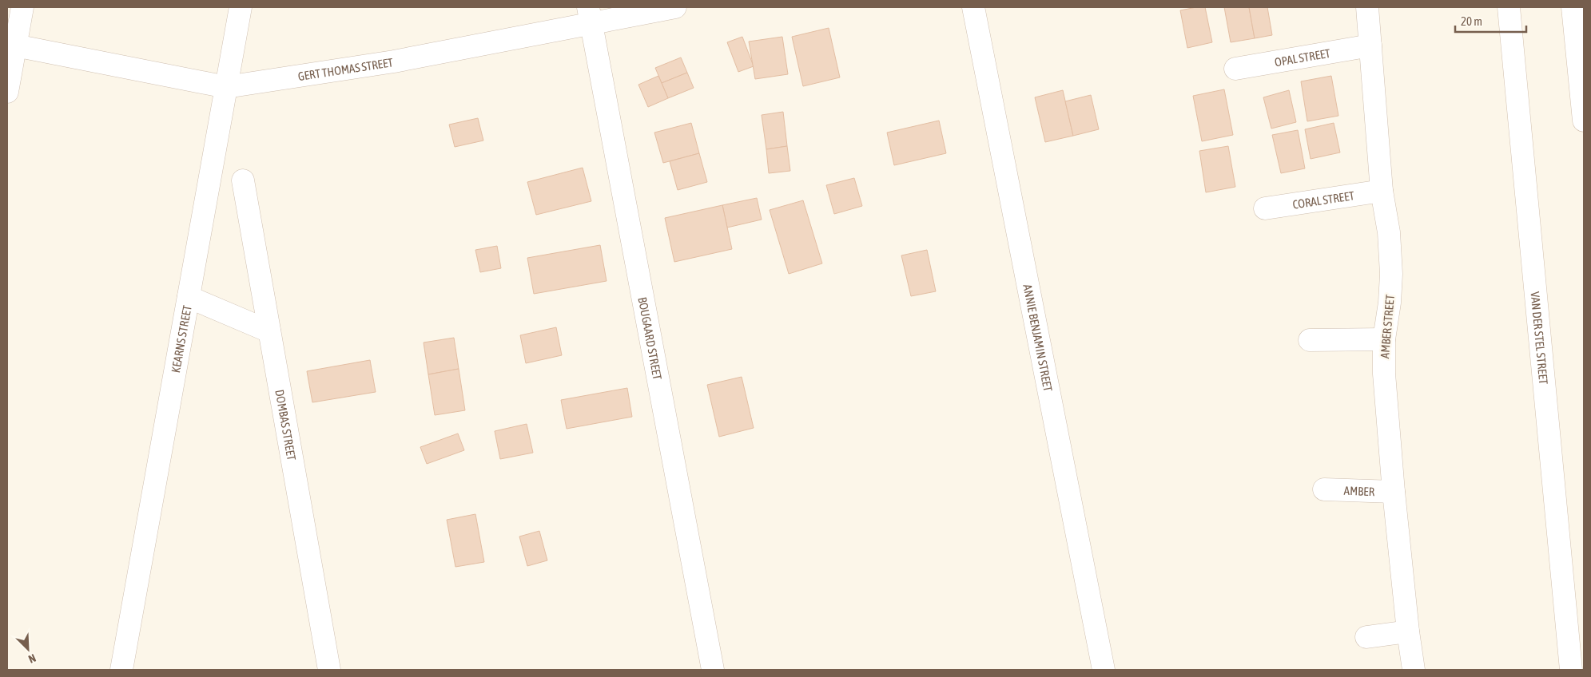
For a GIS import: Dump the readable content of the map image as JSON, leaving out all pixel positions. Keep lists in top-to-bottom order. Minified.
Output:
{"streets":{"street":["OPAL STREET","GERT THOMAS STREET","CORAL STREET","AMBER STREET","KEARNS STREET","BOUGAARD STREET","ANNIE BENJAMIN STREET","VAN DER STEL STREET","DOMBAS STREET","AMBER"]},"crossings":[["OPAL STREET","AMBER STREET"],["GERT THOMAS STREET","KEARNS STREET"],["GERT THOMAS STREET","BOUGAARD STREET"],["CORAL STREET","AMBER STREET"],["AMBER STREET","AMBER"]],"scale_bar":"20 m","north":"bottom right"}
